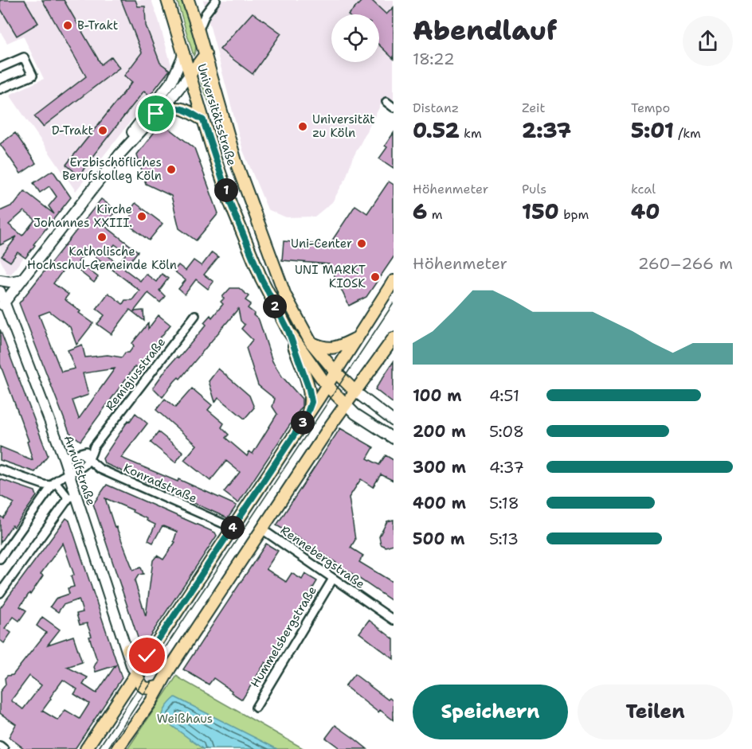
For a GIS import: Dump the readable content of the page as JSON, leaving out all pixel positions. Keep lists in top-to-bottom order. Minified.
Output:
{"streets":{"main road":["Universitätsstraße"],"street":["Remigiusstraße","Arnulfstraße","Konradstraße","Rennebergstraße","Hummelsbergstraße"]},"crossings":[["Remigiusstraße","Arnulfstraße"],["Remigiusstraße","Konradstraße"],["Rennebergstraße","Hummelsbergstraße"]],"parks":["Weißhaus"],"places":["B-Trakt","Universität zu Köln","D-Trakt","Erzbischöfliches Berufskolleg Köln","Kirche Johannes XXIII.","Katholische Hochschul-Gemeinde Köln","Uni-Center","UNI MARKT KIOSK"],"page":{"heading":["Abendlauf","18:22"],"stats":[["Distanz","0.52 km"],["Zeit","2:37"],["Tempo","5:01 /km"],["Höhenmeter","6 m"],["Puls","150 bpm"],["kcal","40"]],"pins":["1","2","3","4"],"chart":["Höhenmeter","260–266 m"],"list":[{"name":"100 m","note":"4:51"},{"name":"200 m","note":"5:08"},{"name":"300 m","note":"4:37"},{"name":"400 m","note":"5:18"},{"name":"500 m","note":"5:13"}],"buttons":["Speichern","Teilen"]}}
